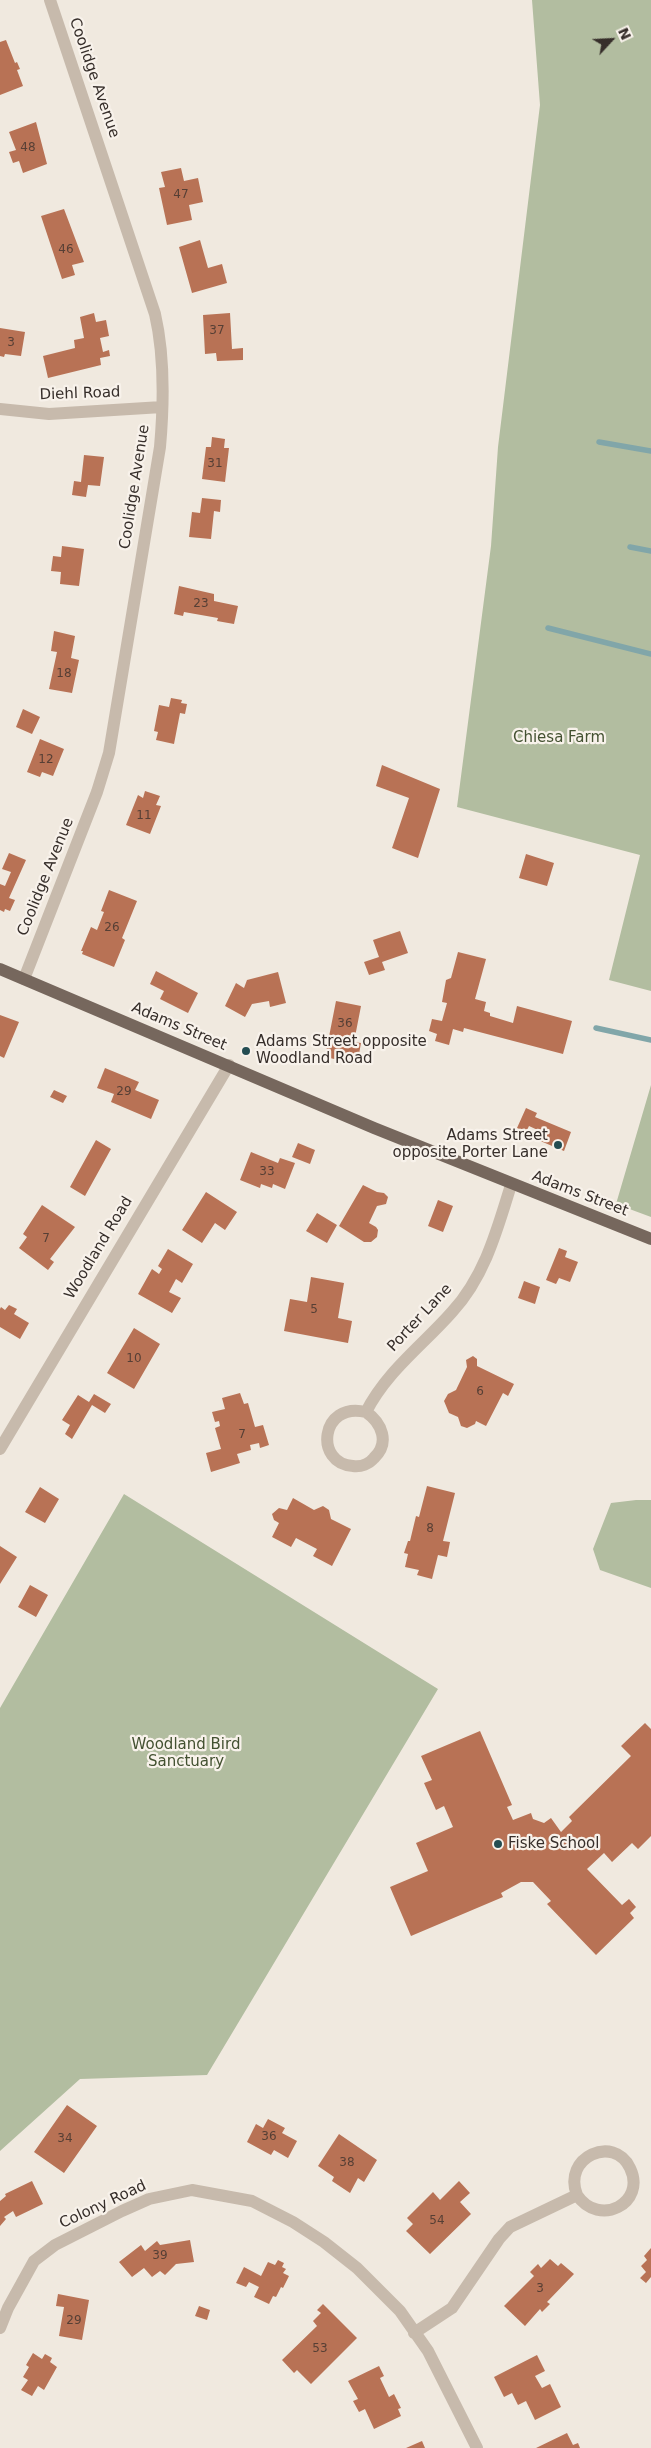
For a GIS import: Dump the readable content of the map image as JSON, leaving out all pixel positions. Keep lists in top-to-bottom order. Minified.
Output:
{"streets":{"main road":["Adams Street"],"street":["Coolidge Avenue","Diehl Road","Woodland Road","Porter Lane","Colony Road"]},"crossings":[["Coolidge Avenue","Diehl Road"],["Coolidge Avenue","Adams Street"],["Adams Street","Woodland Road"],["Adams Street","Porter Lane"]],"parks":["Chiesa Farm","Woodland Bird Sanctuary"],"places":["Adams Street opposite Woodland Road","Adams Street opposite Porter Lane","Fiske School"],"house_numbers":["48","47","46","37","3","31","23","18","12","11","26","36","29","33","7","5","10","6","7","8","36","34","38","54","39","3","29","53"],"north":"top right"}
